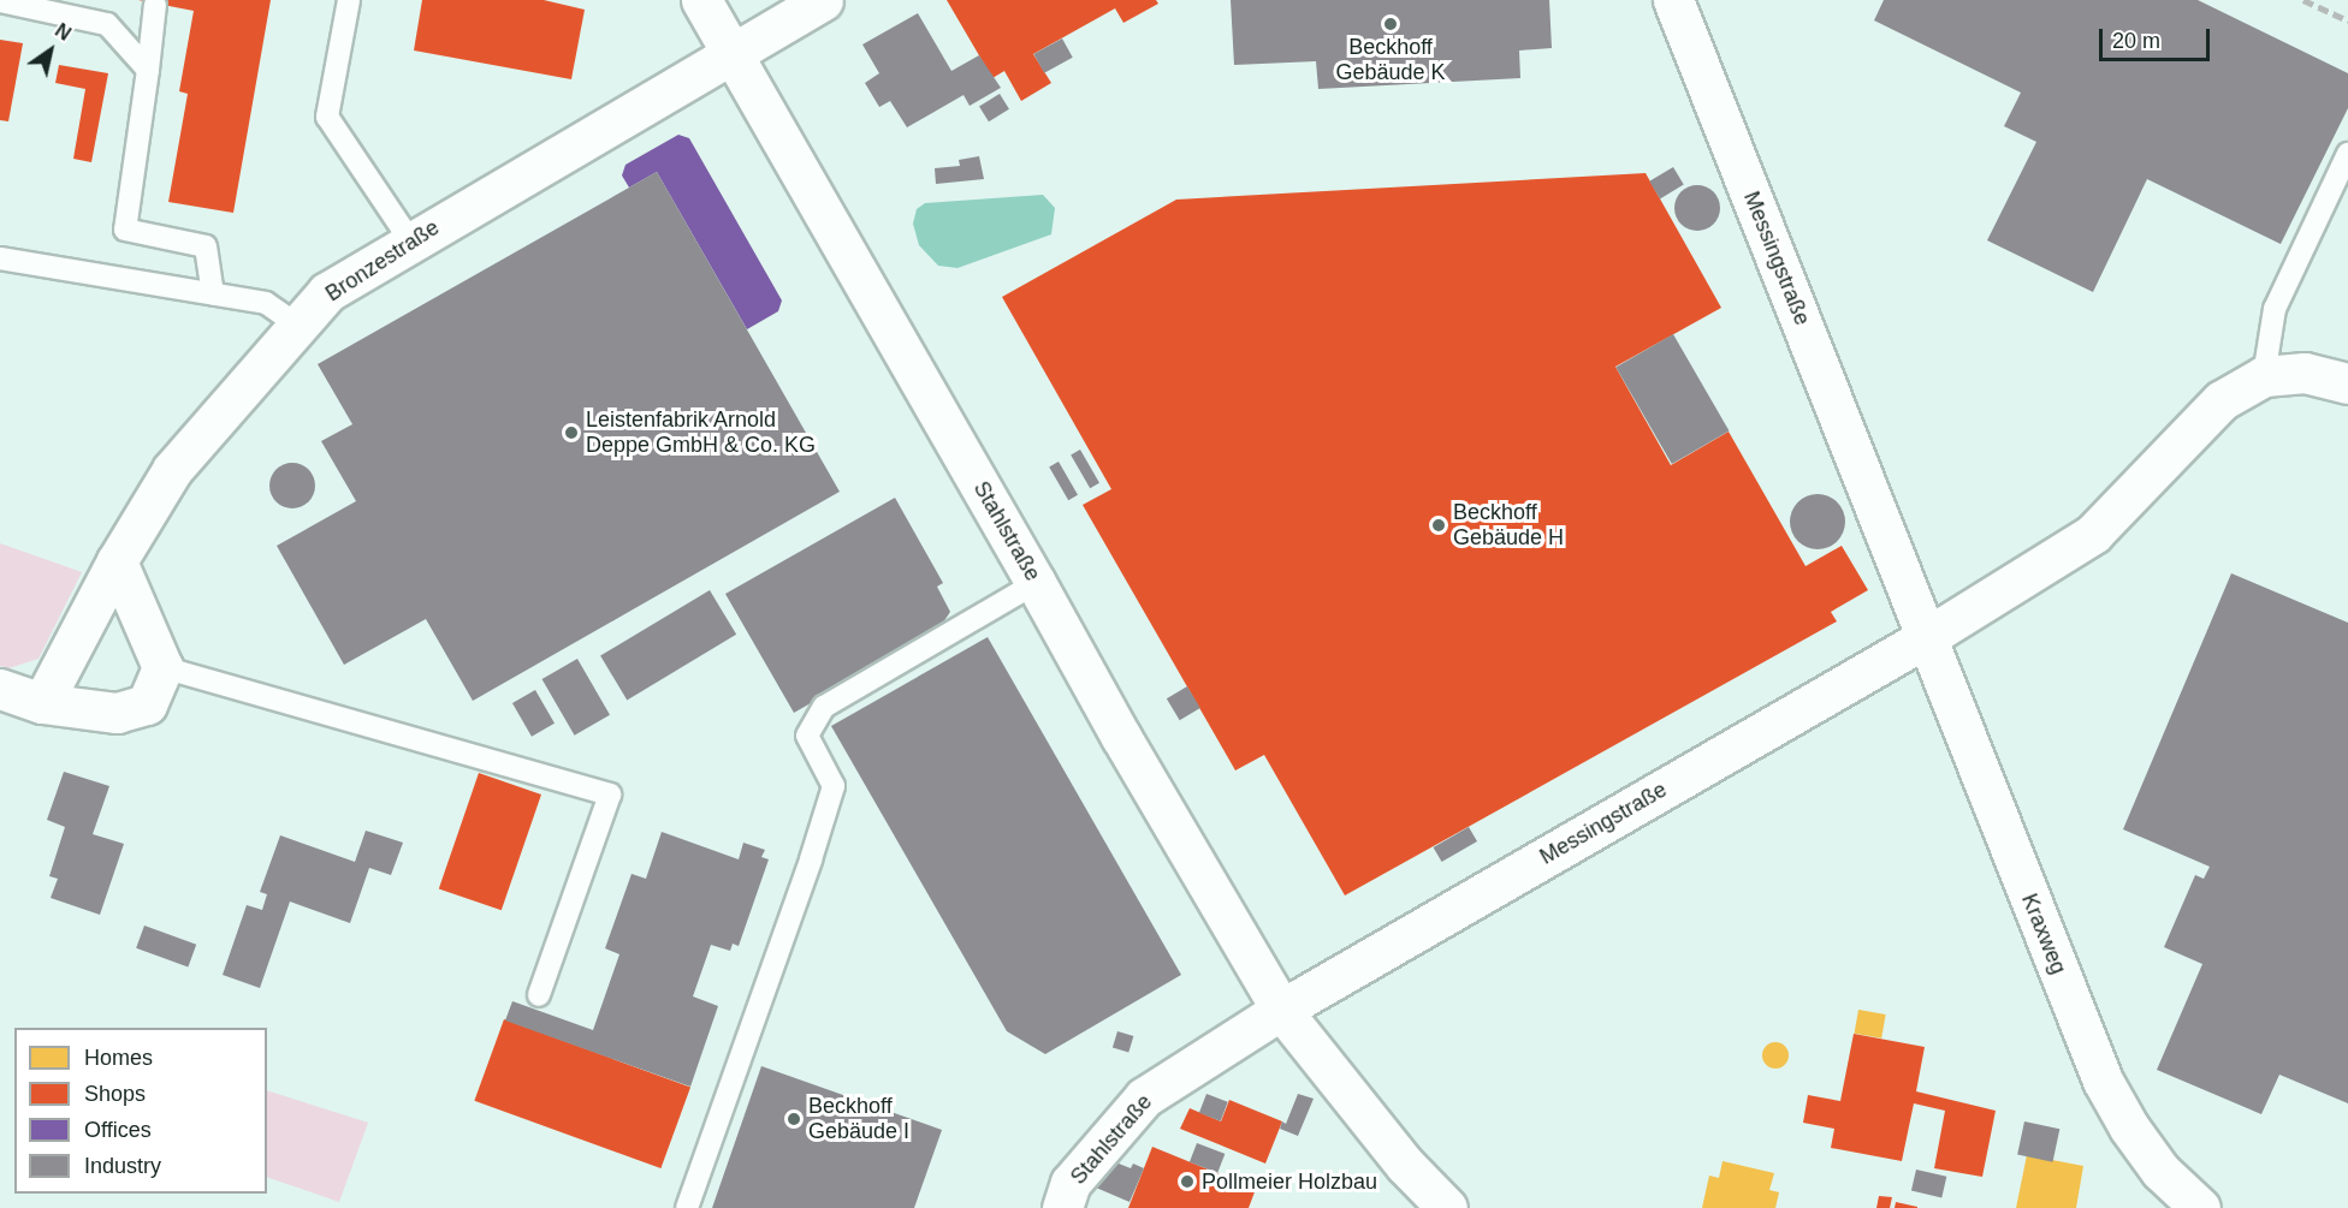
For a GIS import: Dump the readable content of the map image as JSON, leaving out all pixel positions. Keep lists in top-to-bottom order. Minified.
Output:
{"streets":{"street":["Messingstraße","Bronzestraße","Stahlstraße","Kraxweg"]},"crossings":[["Messingstraße","Stahlstraße"],["Messingstraße","Kraxweg"],["Bronzestraße","Stahlstraße"]],"places":["Beckhoff Gebäude K","Leistenfabrik Arnold Deppe GmbH & Co. KG","Beckhoff Gebäude H","Beckhoff Gebäude I","Pollmeier Holzbau"],"legend":["Homes","Shops","Offices","Industry"],"scale_bar":"20 m","north":"top right"}
